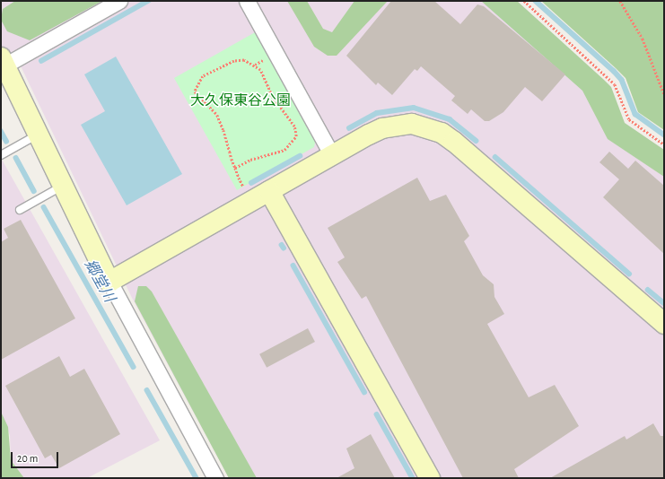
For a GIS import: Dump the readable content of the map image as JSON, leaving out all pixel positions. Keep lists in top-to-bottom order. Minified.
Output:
{"water":["郷堂川"],"parks":["大久保東谷公園"],"scale_bar":"20 m"}
